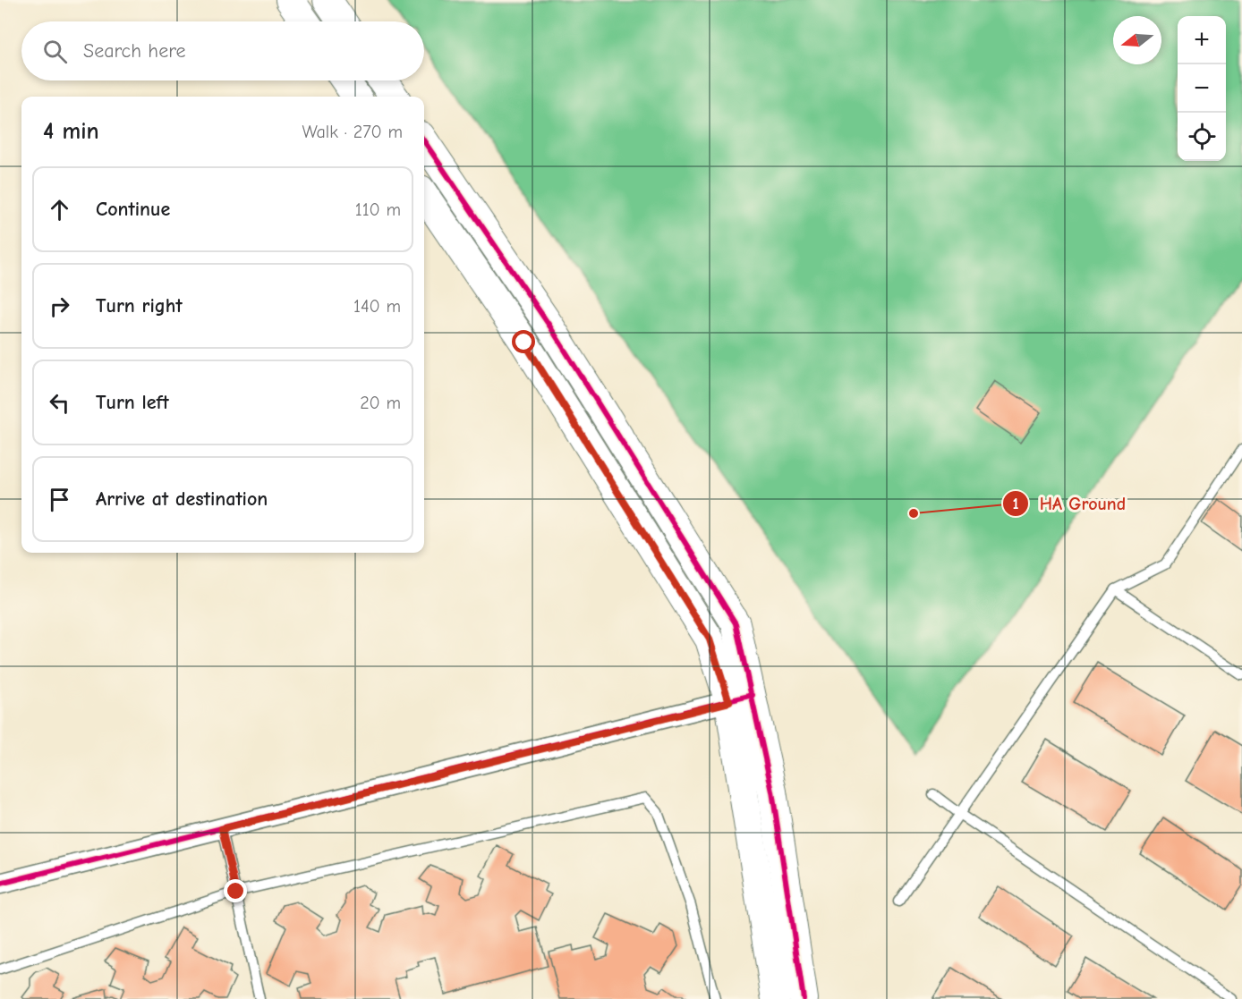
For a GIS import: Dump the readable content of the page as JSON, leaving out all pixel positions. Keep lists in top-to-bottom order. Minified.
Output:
{"places":["HA Ground"],"north":"left","page":{"map_buttons":["+","−"],"search":"Search here","heading":["4 min","Walk · 270 m"],"list":[["Continue","110 m"],["Turn right","140 m"],["Turn left","20 m"],"Arrive at destination"]}}
